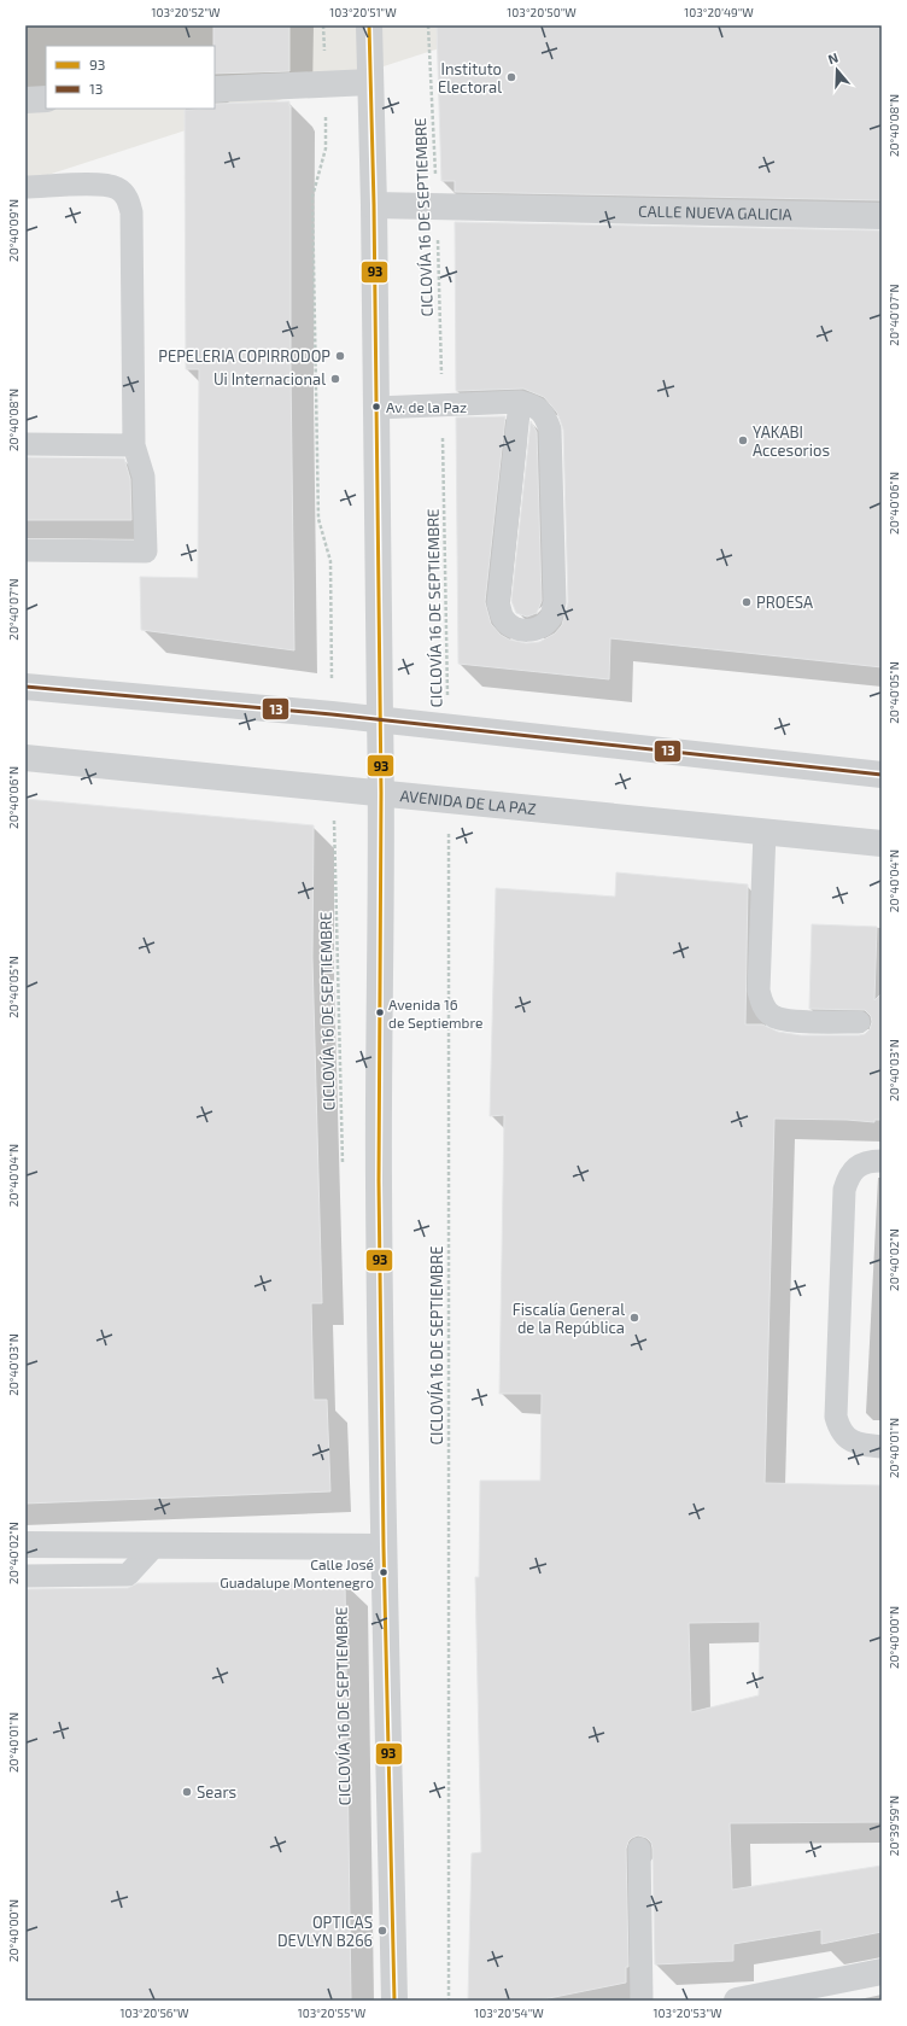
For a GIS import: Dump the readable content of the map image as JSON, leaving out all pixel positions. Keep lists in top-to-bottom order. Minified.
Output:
{"streets":{"street":["CALLE NUEVA GALICIA","AVENIDA DE LA PAZ"],"path":["CICLOVÍA 16 DE SEPTIEMBRE"]},"crossings":[["CALLE NUEVA GALICIA","CICLOVÍA 16 DE SEPTIEMBRE"],["CICLOVÍA 16 DE SEPTIEMBRE","AVENIDA DE LA PAZ"]],"places":["Instituto Electoral","PEPELERIA COPIRRODOP","Ui Internacional","Av. de la Paz","YAKABI Accesorios","PROESA","Avenida 16 de Septiembre","Fiscalía General de la República","Calle José Guadalupe Montenegro","Sears","OPTICAS DEVLYN B266"],"lines":["transit line 93","transit line 13"],"legend":["93","13"],"north":"top","coordinates":["103°20'52\"W","103°20'51\"W","103°20'50\"W","103°20'49\"W","20°40'08\"N","20°40'09\"N","20°40'07\"N","20°40'06\"N","20°40'05\"N","20°40'04\"N","20°40'03\"N","20°40'02\"N","20°40'01\"N","20°40'00\"N","20°39'59\"N","103°20'56\"W","103°20'55\"W","103°20'54\"W","103°20'53\"W"]}
